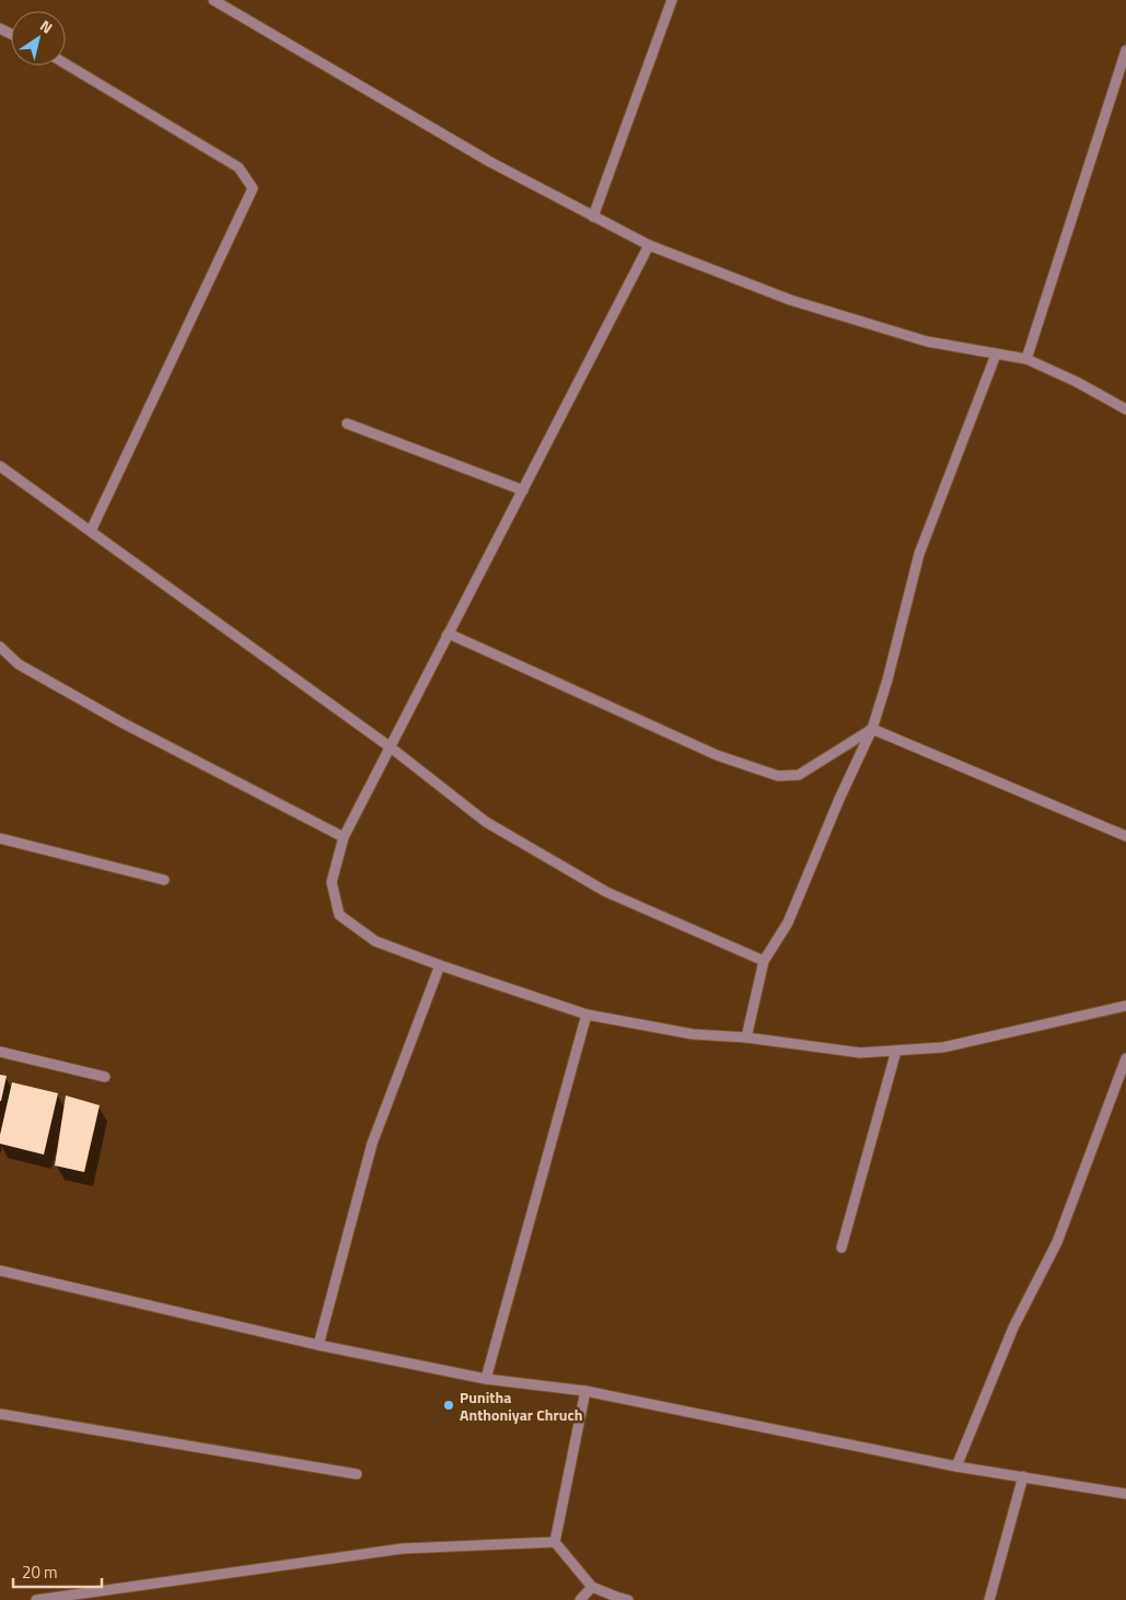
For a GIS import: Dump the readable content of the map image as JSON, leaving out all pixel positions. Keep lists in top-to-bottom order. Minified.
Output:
{"places":["Punitha Anthoniyar Chruch"],"scale_bar":"20 m","north":"top right"}
